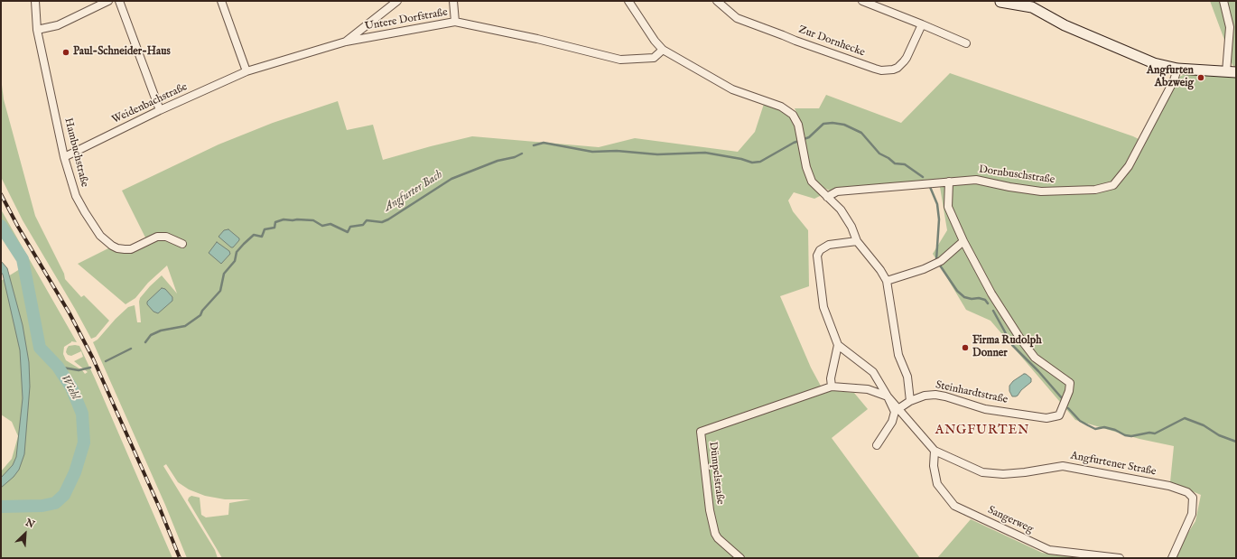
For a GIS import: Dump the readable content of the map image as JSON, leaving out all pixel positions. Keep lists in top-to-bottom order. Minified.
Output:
{"streets":{"street":["Untere Dorfstraße","Zur Dornhecke","Weidenbachstraße","Hambuchstraße","Dornbuschstraße","Steinhardtstraße","Angfurtener Straße","Dümpelstraße","Sangerweg"]},"crossings":[["Untere Dorfstraße","Weidenbachstraße"],["Weidenbachstraße","Hambuchstraße"],["Steinhardtstraße","Angfurtener Straße"],["Angfurtener Straße","Sangerweg"]],"districts":["ANGFURTEN"],"water":["Angfurter Bach","Wiehl"],"places":["Paul-Schneider-Haus","Angfurten Abzweig","Firma Rudolph Donner"],"north":"top right"}
